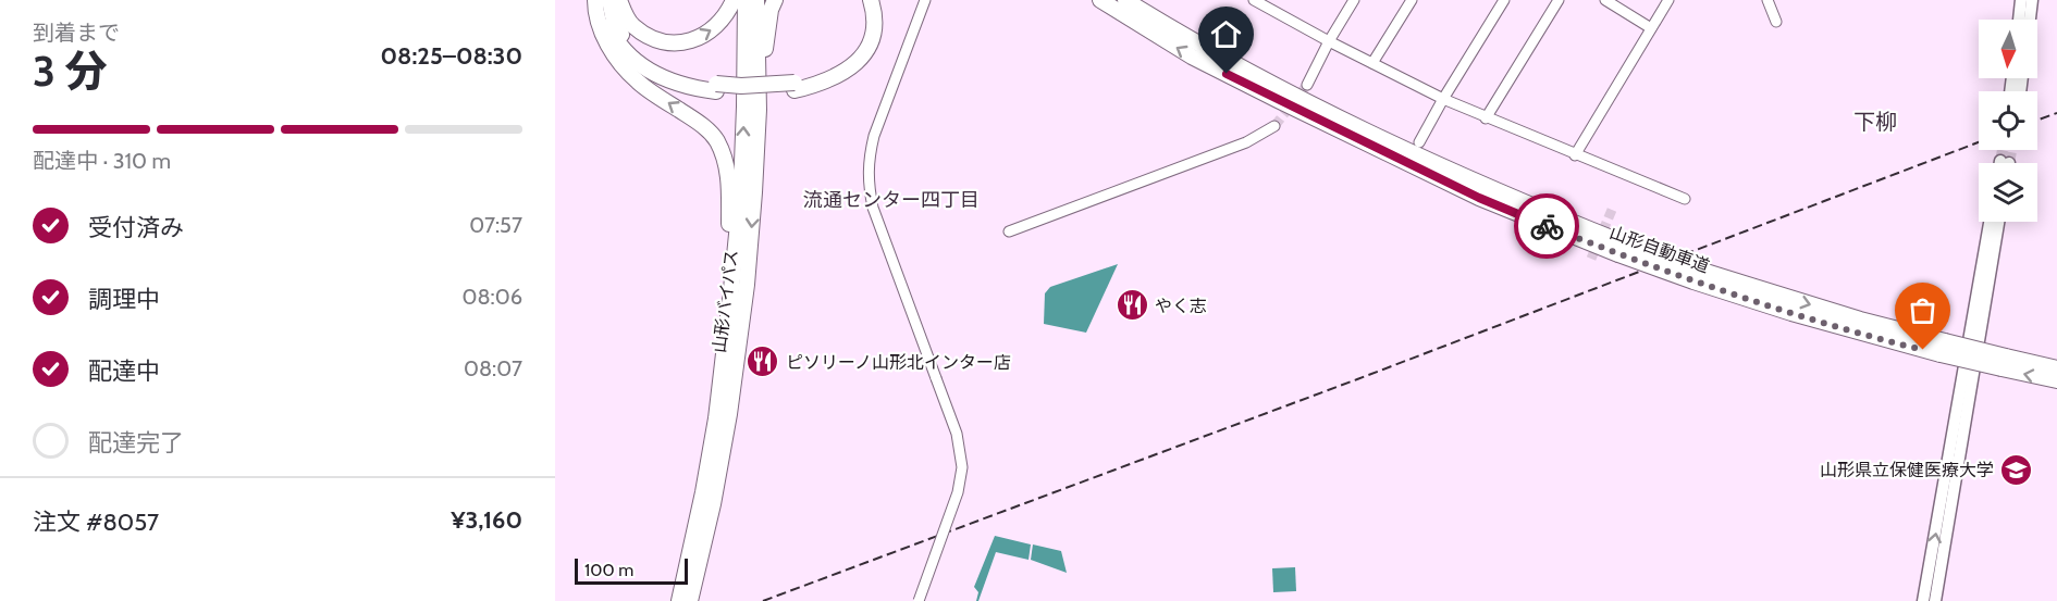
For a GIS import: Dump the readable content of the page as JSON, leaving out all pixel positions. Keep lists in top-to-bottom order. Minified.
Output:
{"streets":{"highway":["山形自動車道","山形バイパス"]},"districts":["下柳","流通センター四丁目"],"places":{"restaurant":["やく志","ピソリーノ山形北インター店"],"school or university":["山形県立保健医療大学"]},"scale_bar":"100 m","north":"bottom","page":{"heading":["3 分","到着まで","08:25–08:30"],"panel":["注文 #8057","¥3,160"],"bar":"配達中 · 310 m","list":[["受付済み","07:57"],["調理中","08:06"],["配達中","08:07"],"配達完了"],"scale":"100 m"}}
